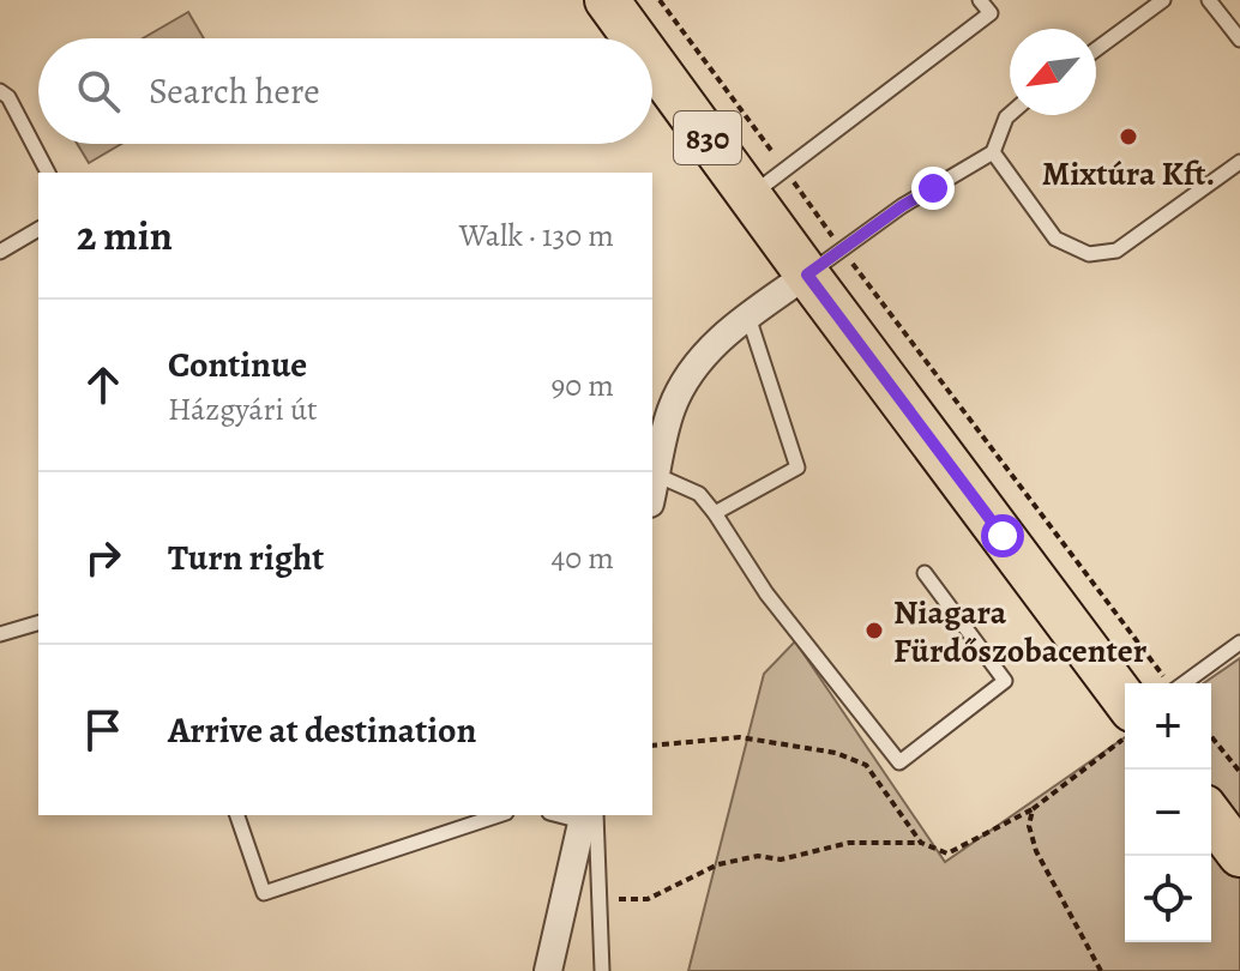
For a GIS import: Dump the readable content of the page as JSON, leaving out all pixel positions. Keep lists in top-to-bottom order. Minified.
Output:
{"streets":{"main road":["830"]},"places":["Mixtúra Kft.","Niagara Fürdőszobacenter"],"north":"bottom left","page":{"search":"Search here","heading":["2 min","Walk · 130 m"],"list":[["Continue","Házgyári út","90 m"],["Turn right","40 m"],"Arrive at destination"],"map_buttons":["+","−"]}}
